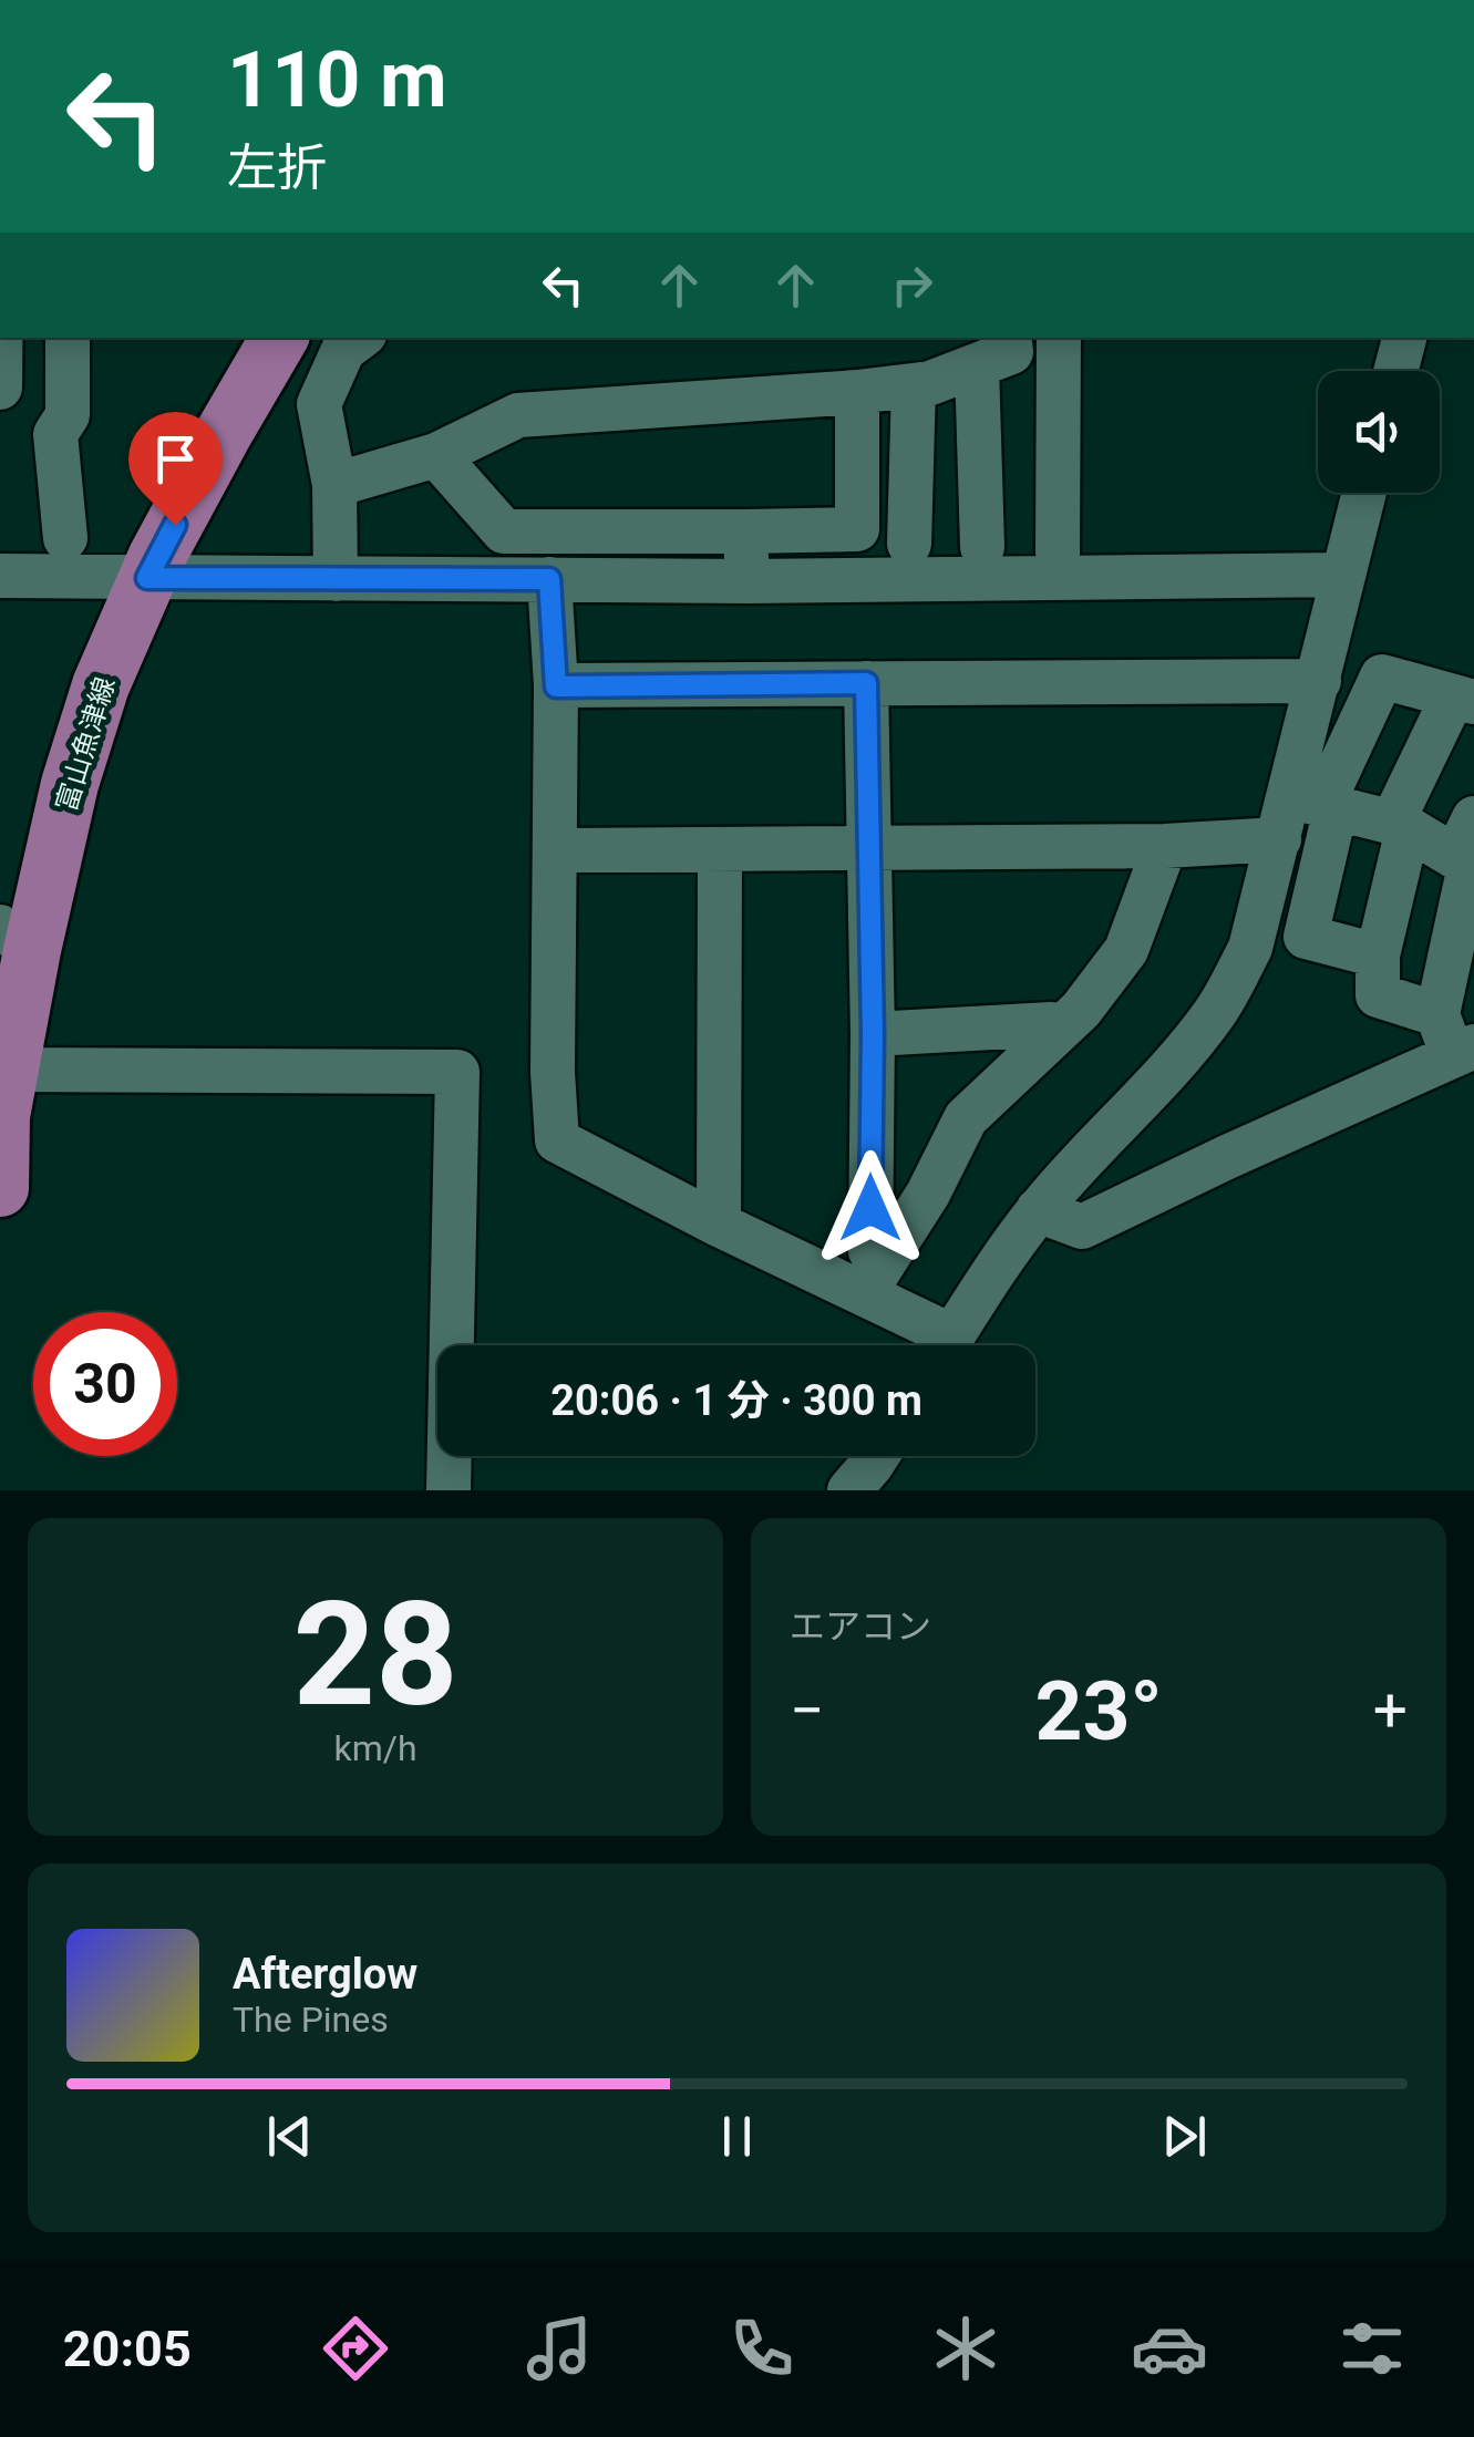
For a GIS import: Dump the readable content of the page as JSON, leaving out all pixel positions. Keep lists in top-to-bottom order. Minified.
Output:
{"streets":{"main road":["富山魚津線"]},"page":{"turn":["110 m","左折"],"limit":"30","trip":"20:06 · 1 分 · 300 m","tile":[["28","km/h"],"エアコン"],"heat":["−","23°","+"],"song":["Afterglow","The Pines"],"tabs":"20:05"}}
